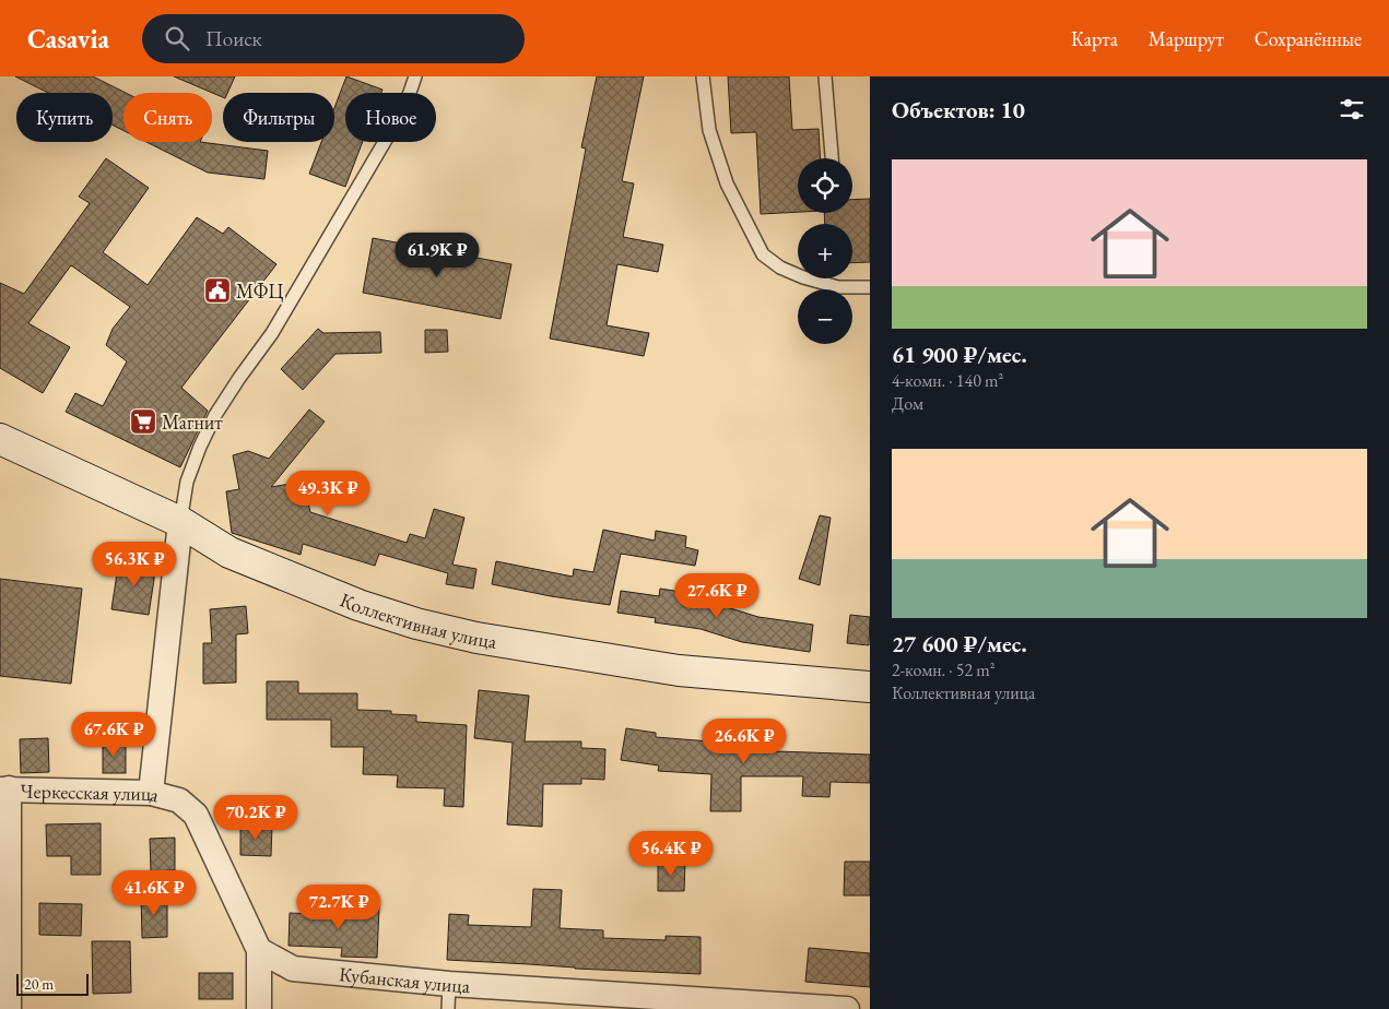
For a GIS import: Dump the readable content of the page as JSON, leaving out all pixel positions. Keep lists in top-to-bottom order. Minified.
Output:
{"streets":{"street":["Коллективная улица","Черкесская улица","Кубанская улица"]},"crossings":[["Черкесская улица","Кубанская улица"]],"places":{"public building":["МФЦ"],"supermarket":["Магнит"]},"scale_bar":"20 m","page":{"header":"Casavia","search":"Поиск","nav":["Карта","Маршрут","Сохранённые"],"heading":"Объектов: 10","chip":["Купить","Снять","Фильтры","Новое"],"list":[{"name":"61 900 ₽/мес.","note":"4-комн. · 140 m² · Дом"},{"name":"27 600 ₽/мес.","note":"2-комн. · 52 m² · Коллективная улица"}],"map_buttons":["+","−"],"price":["61.9K ₽","49.3K ₽","56.3K ₽","27.6K ₽","67.6K ₽","26.6K ₽","70.2K ₽","56.4K ₽","41.6K ₽","72.7K ₽"],"scale":"20 m"}}
